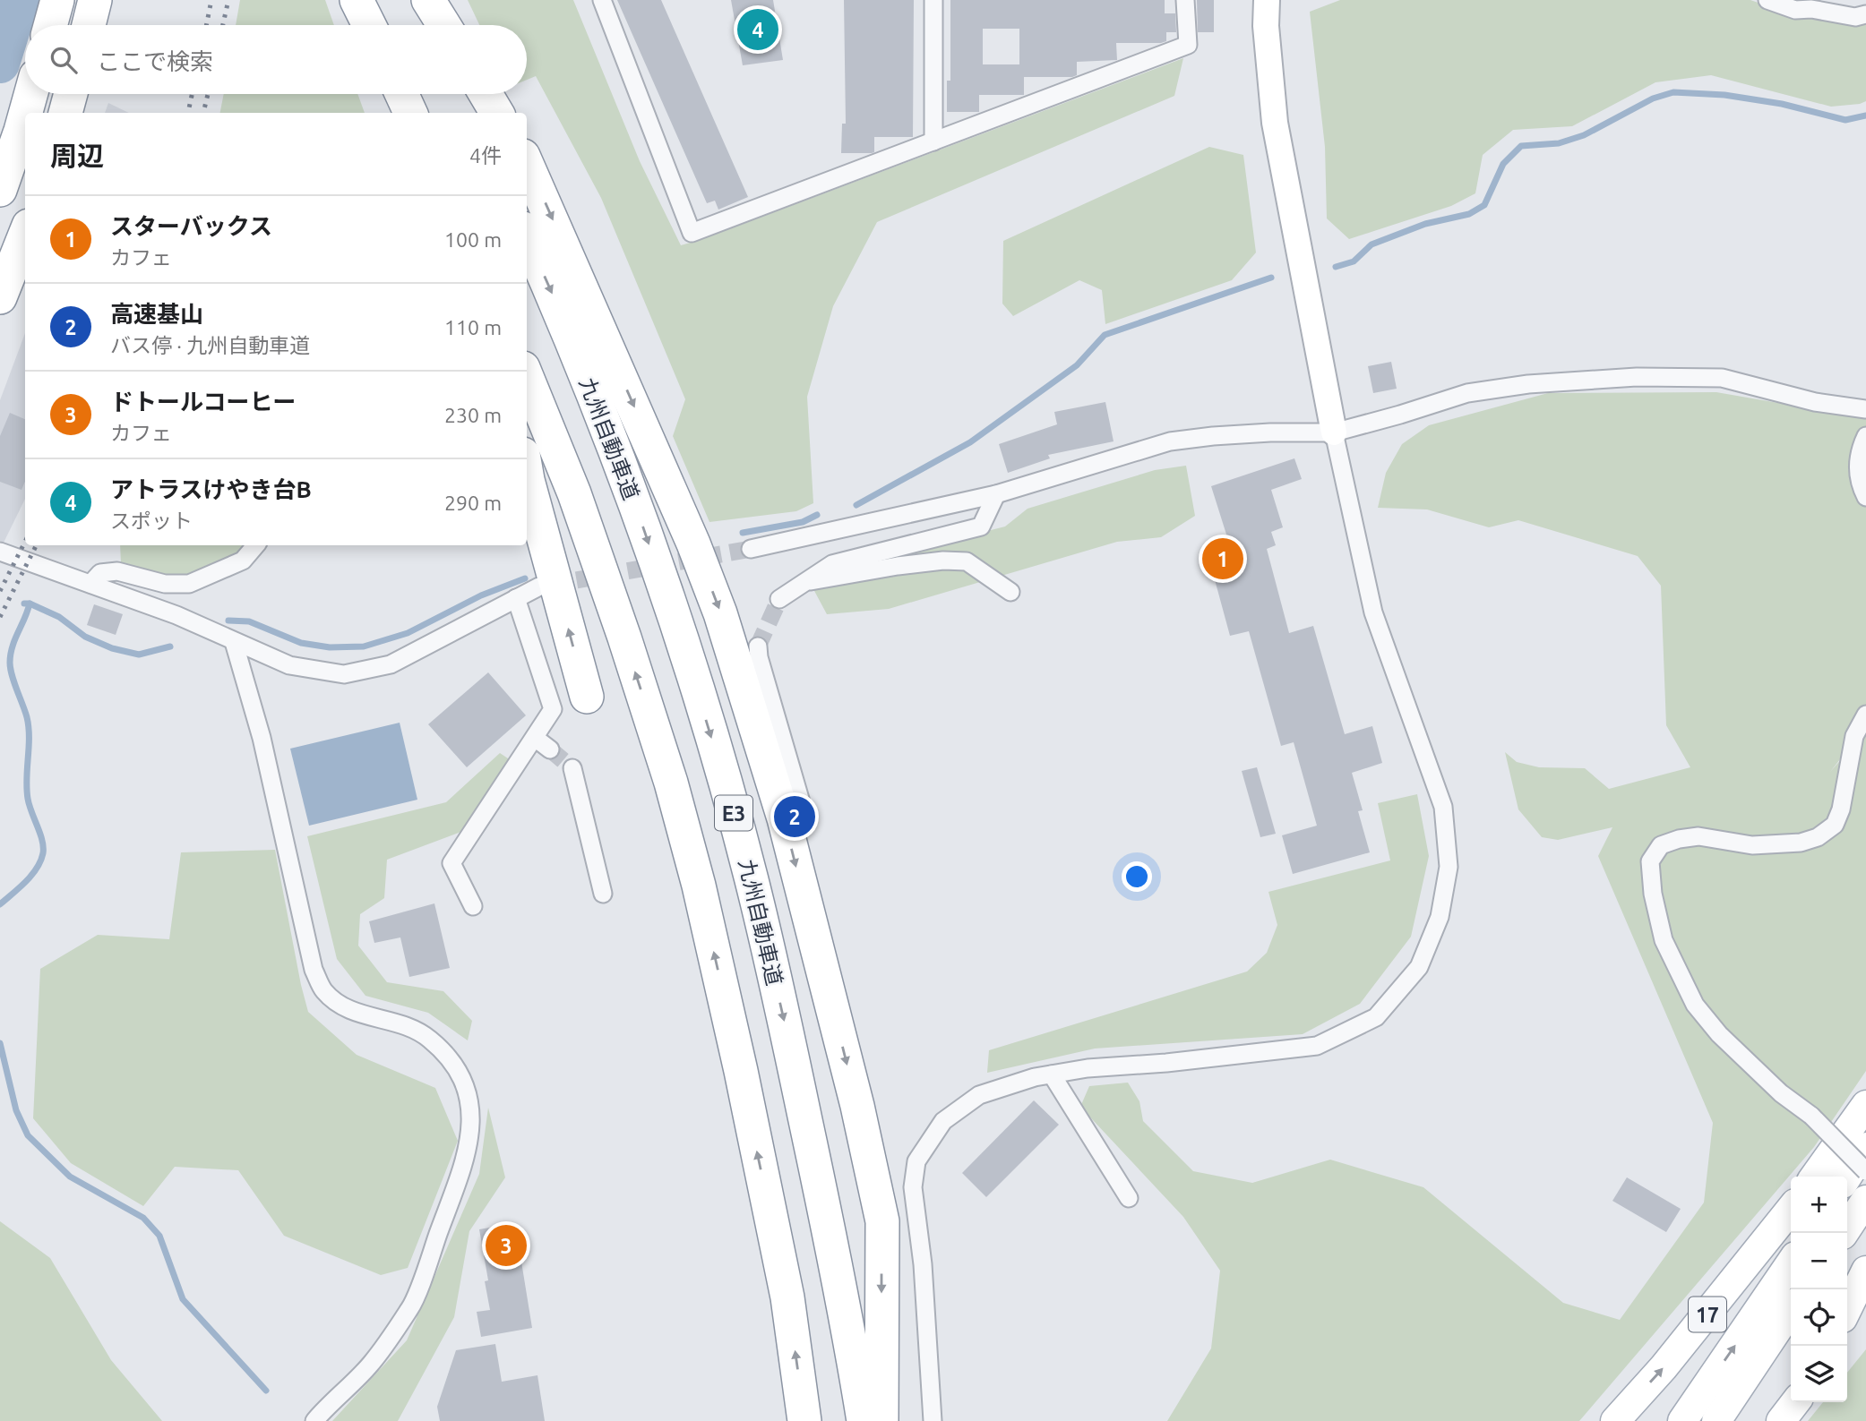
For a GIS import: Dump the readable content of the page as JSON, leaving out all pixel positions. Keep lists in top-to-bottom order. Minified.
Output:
{"streets":{"highway":["九州自動車道","E3"],"main road":["17"]},"page":{"pins":["4","1","2","3"],"search":"ここで検索","heading":["周辺","4件"],"list":[{"mark":"1","name":"スターバックス","note":"カフェ","value":"100 m"},{"mark":"2","name":"高速基山","note":"バス停 · 九州自動車道","value":"110 m"},{"mark":"3","name":"ドトールコーヒー","note":"カフェ","value":"230 m"},{"mark":"4","name":"アトラスけやき台B","note":"スポット","value":"290 m"}],"map_buttons":["+","−"]}}
